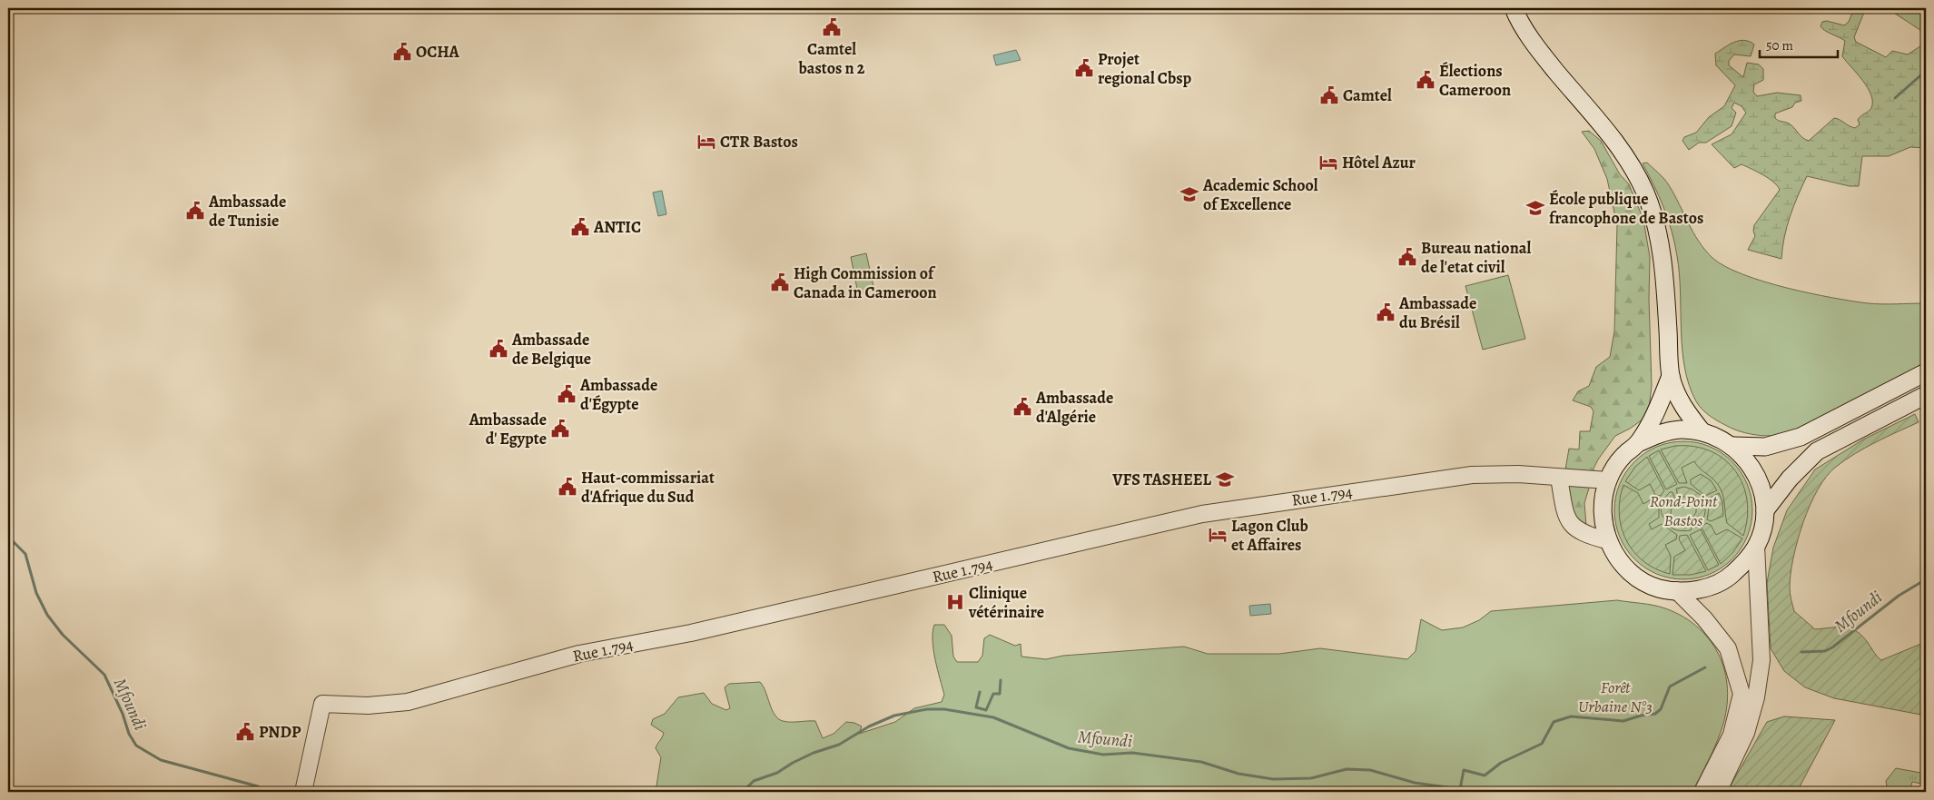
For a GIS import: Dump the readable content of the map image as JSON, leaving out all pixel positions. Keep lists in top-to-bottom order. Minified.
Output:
{"streets":{"street":["Rue 1.794"]},"water":["Mfoundi"],"parks":["Rond-Point Bastos","Forêt Urbaine N°3"],"places":{"public building":["Camtel bastos n 2","OCHA","Projet regional Cbsp","Élections Cameroon","Camtel","Ambassade de Tunisie","ANTIC","Bureau national de l'etat civil","High Commission of Canada in Cameroon","Ambassade du Brésil","Ambassade de Belgique","Ambassade d'Égypte","Ambassade d'Algérie","Ambassade d' Egypte","Haut-commissariat d'Afrique du Sud","PNDP"],"hotel":["CTR Bastos","Hôtel Azur","Lagon Club et Affaires"],"school or university":["Academic School of Excellence","École publique francophone de Bastos","VFS TASHEEL"],"hospital":["Clinique vétérinaire"]},"scale_bar":"50 m"}
